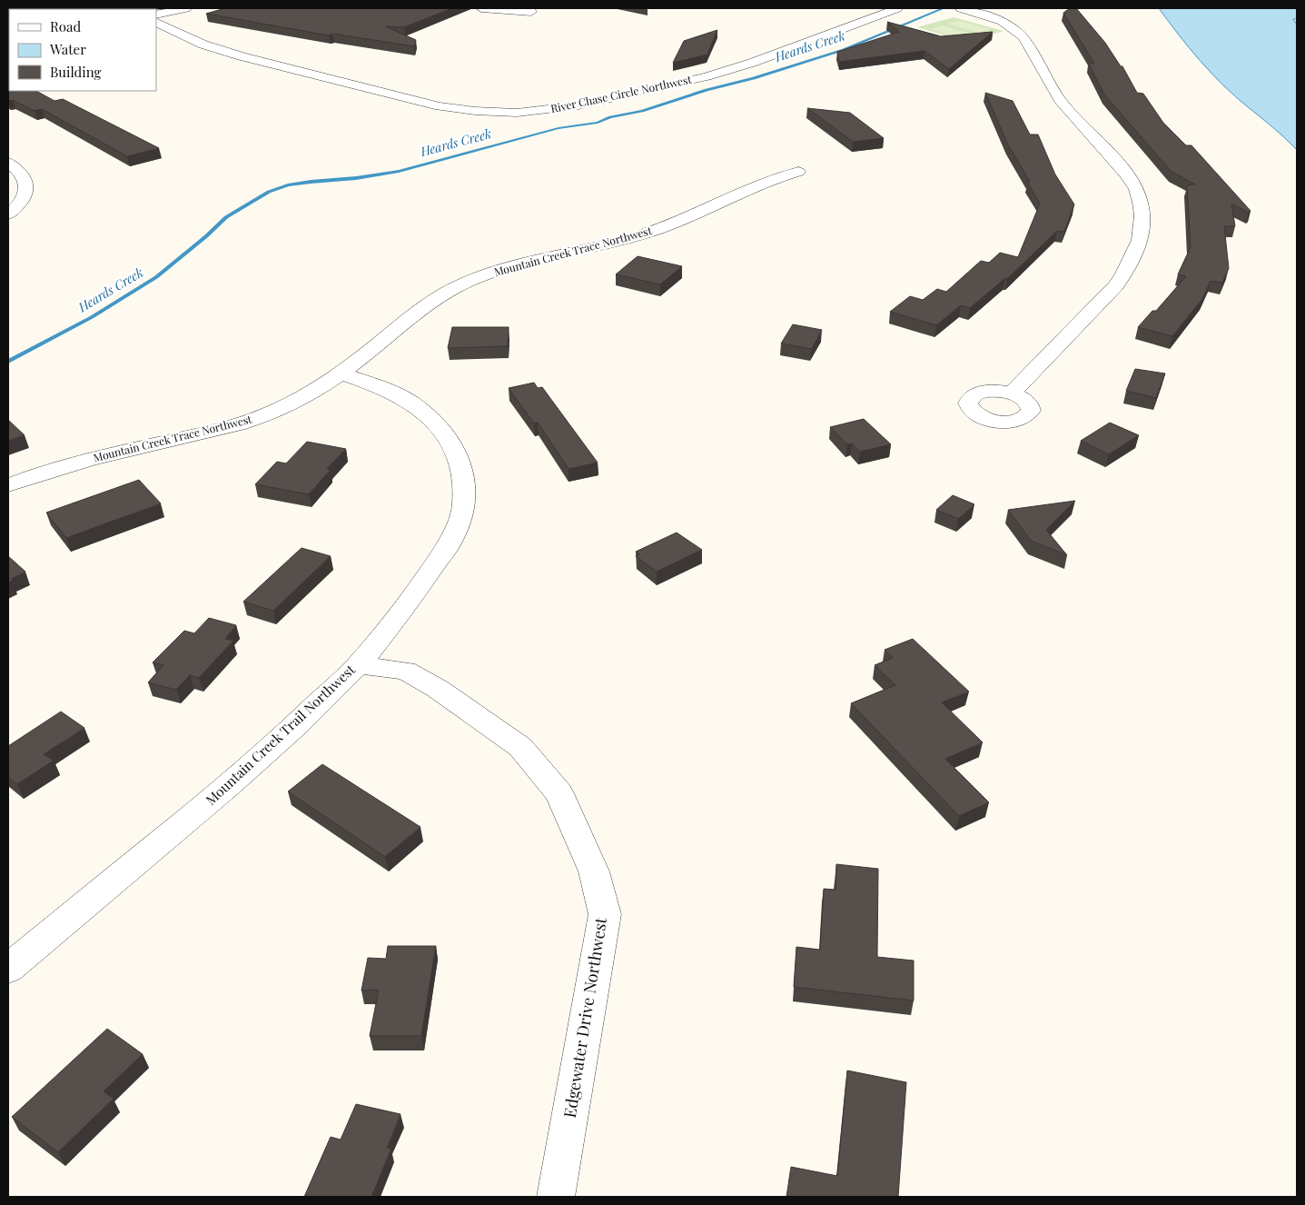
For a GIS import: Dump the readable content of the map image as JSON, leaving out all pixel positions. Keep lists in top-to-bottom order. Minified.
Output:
{"streets":{"street":["River Chase Circle Northwest","Mountain Creek Trace Northwest","Mountain Creek Trail Northwest","Edgewater Drive Northwest"]},"crossings":[["Mountain Creek Trace Northwest","Mountain Creek Trail Northwest"],["Mountain Creek Trail Northwest","Edgewater Drive Northwest"]],"water":["Heards Creek"],"legend":["Road","Water","Building"]}
